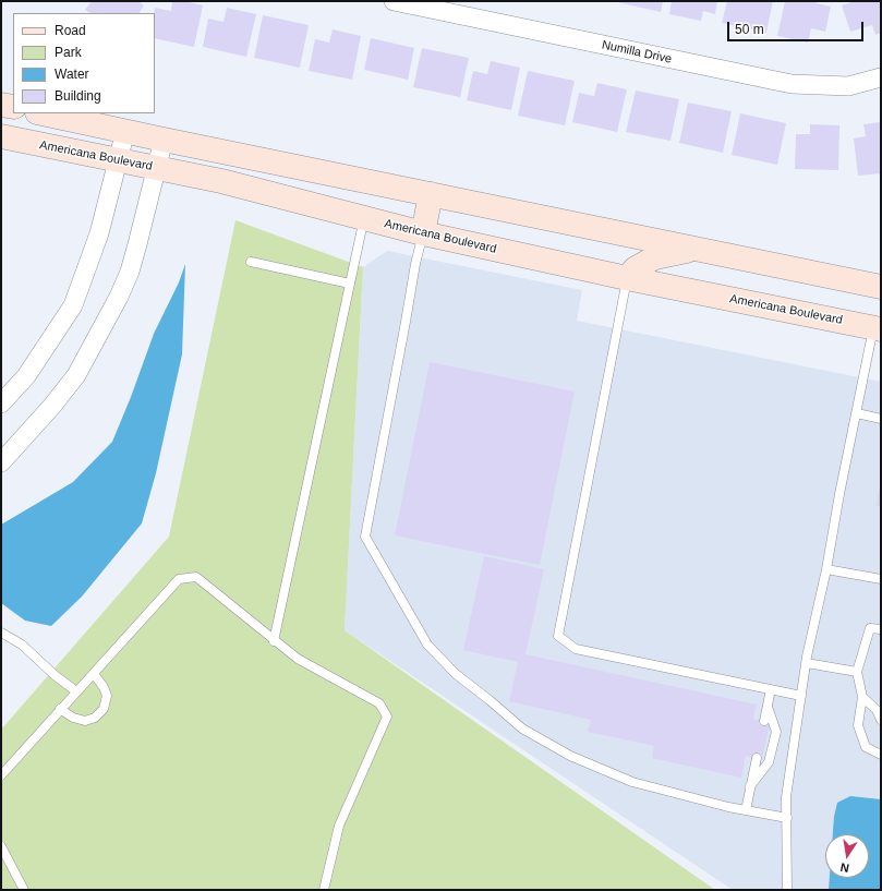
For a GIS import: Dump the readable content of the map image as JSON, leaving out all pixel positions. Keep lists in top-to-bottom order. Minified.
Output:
{"streets":{"main road":["Americana Boulevard"],"street":["Numilla Drive"]},"legend":["Road","Park","Water","Building"],"scale_bar":"50 m","north":"bottom"}
